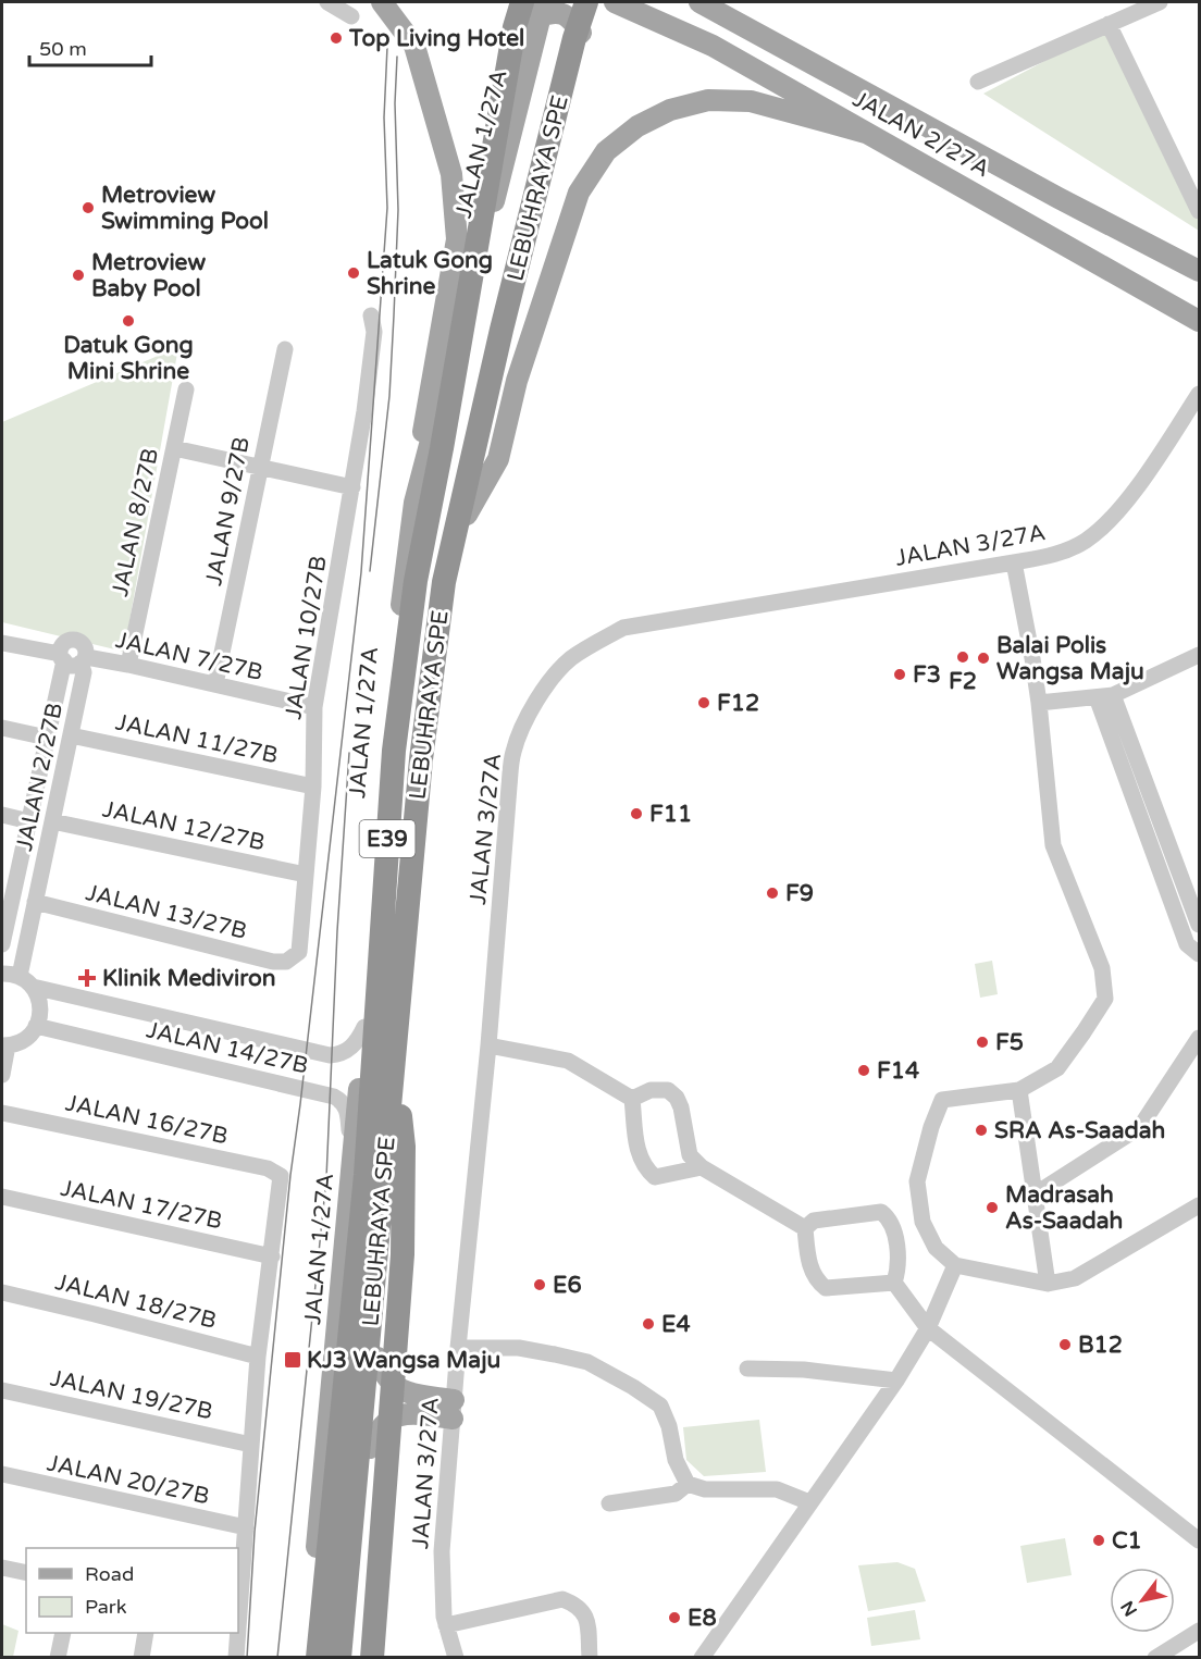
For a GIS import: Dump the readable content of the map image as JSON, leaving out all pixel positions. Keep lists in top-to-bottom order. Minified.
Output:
{"streets":{"highway":["LEBUHRAYA SPE","E39"],"main road":["JALAN 2/27A","JALAN 1/27A"],"street":["JALAN 9/27B","JALAN 8/27B","JALAN 3/27A","JALAN 10/27B","JALAN 7/27B","JALAN 11/27B","JALAN 2/27B","JALAN 12/27B","JALAN 13/27B","JALAN 14/27B","JALAN 16/27B","JALAN 17/27B","JALAN 18/27B","JALAN 19/27B","JALAN 20/27B"]},"crossings":[["JALAN 1/27A","LEBUHRAYA SPE"],["JALAN 1/27A","JALAN 14/27B"],["JALAN 9/27B","JALAN 7/27B"],["JALAN 8/27B","JALAN 7/27B"],["JALAN 10/27B","JALAN 7/27B"],["JALAN 10/27B","JALAN 11/27B"],["JALAN 10/27B","JALAN 12/27B"],["JALAN 10/27B","JALAN 13/27B"],["JALAN 7/27B","JALAN 2/27B"],["JALAN 11/27B","JALAN 2/27B"],["JALAN 2/27B","JALAN 12/27B"],["JALAN 2/27B","JALAN 13/27B"],["JALAN 2/27B","JALAN 14/27B"],["JALAN 16/27B","JALAN 17/27B"]],"places":{"other":["Top Living Hotel","Metroview Swimming Pool","Latuk Gong Shrine","Metroview Baby Pool","Datuk Gong Mini Shrine","F2","Balai Polis Wangsa Maju","F3","F12","F11","F9","F5","F14","SRA As-Saadah","Madrasah As-Saadah","E6","E4","B12","C1","E8"],"health":["Klinik Mediviron"],"transit":["KJ3 Wangsa Maju"]},"legend":["Road","Park"],"scale_bar":"50 m","north":"bottom left"}
